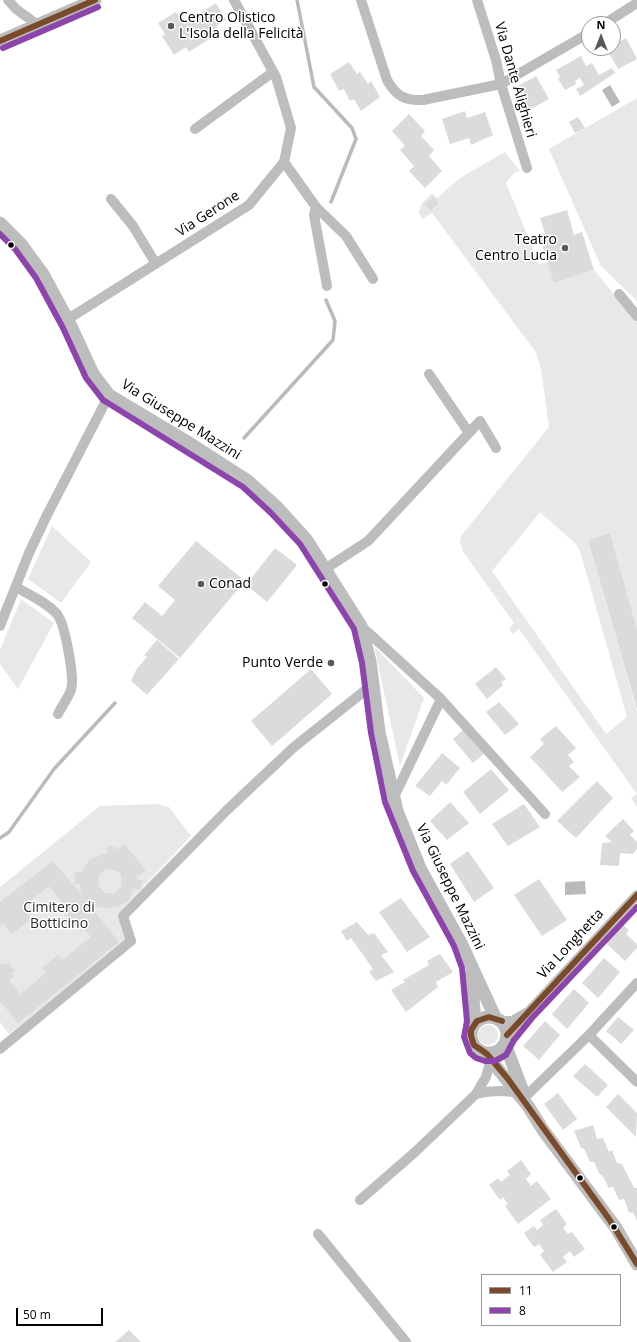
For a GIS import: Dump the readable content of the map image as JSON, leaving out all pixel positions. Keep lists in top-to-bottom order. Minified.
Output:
{"streets":{"street":["Via Dante Alighieri","Via Gerone","Via Giuseppe Mazzini","Via Longhetta"]},"crossings":[["Via Gerone","Via Giuseppe Mazzini"],["Via Giuseppe Mazzini","Via Longhetta"]],"parks":["Cimitero di Botticino"],"places":["Centro Olistico L'Isola della Felicità","Teatro Centro Lucia","Conad","Punto Verde"],"lines":["transit line 11","transit line 8"],"legend":["11","8"],"scale_bar":"50 m","north":"top"}
